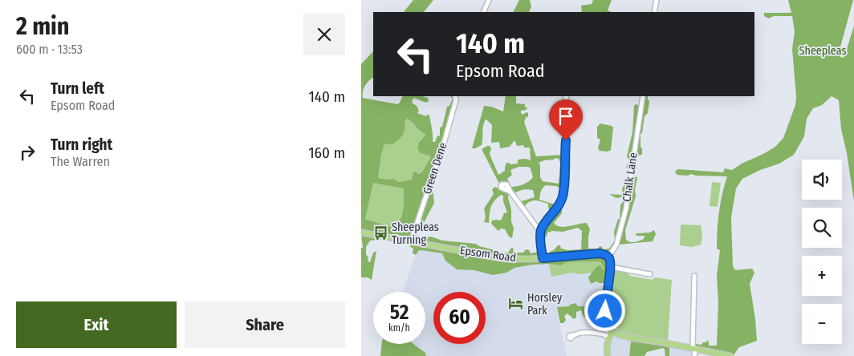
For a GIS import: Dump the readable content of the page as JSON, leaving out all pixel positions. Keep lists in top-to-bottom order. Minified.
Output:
{"streets":{"main road":["Epsom Road"],"street":["Green Dene","Chalk Lane"]},"crossings":[["Green Dene","Epsom Road"],["Chalk Lane","Epsom Road"]],"parks":["Sheepleas"],"places":{"bus stop":["Sheepleas Turning"],"hotel":["Horsley Park"]},"page":{"heading":["2 min","600 m · 13:53"],"turn":["140 m","Epsom Road"],"list":[{"name":"Turn left","note":"Epsom Road","value":"140 m"},{"name":"Turn right","note":"The Warren","value":"160 m"}],"map_buttons":["+","−"],"speed":"52 km/h","limit":"60","buttons":["Exit","Share"]}}
